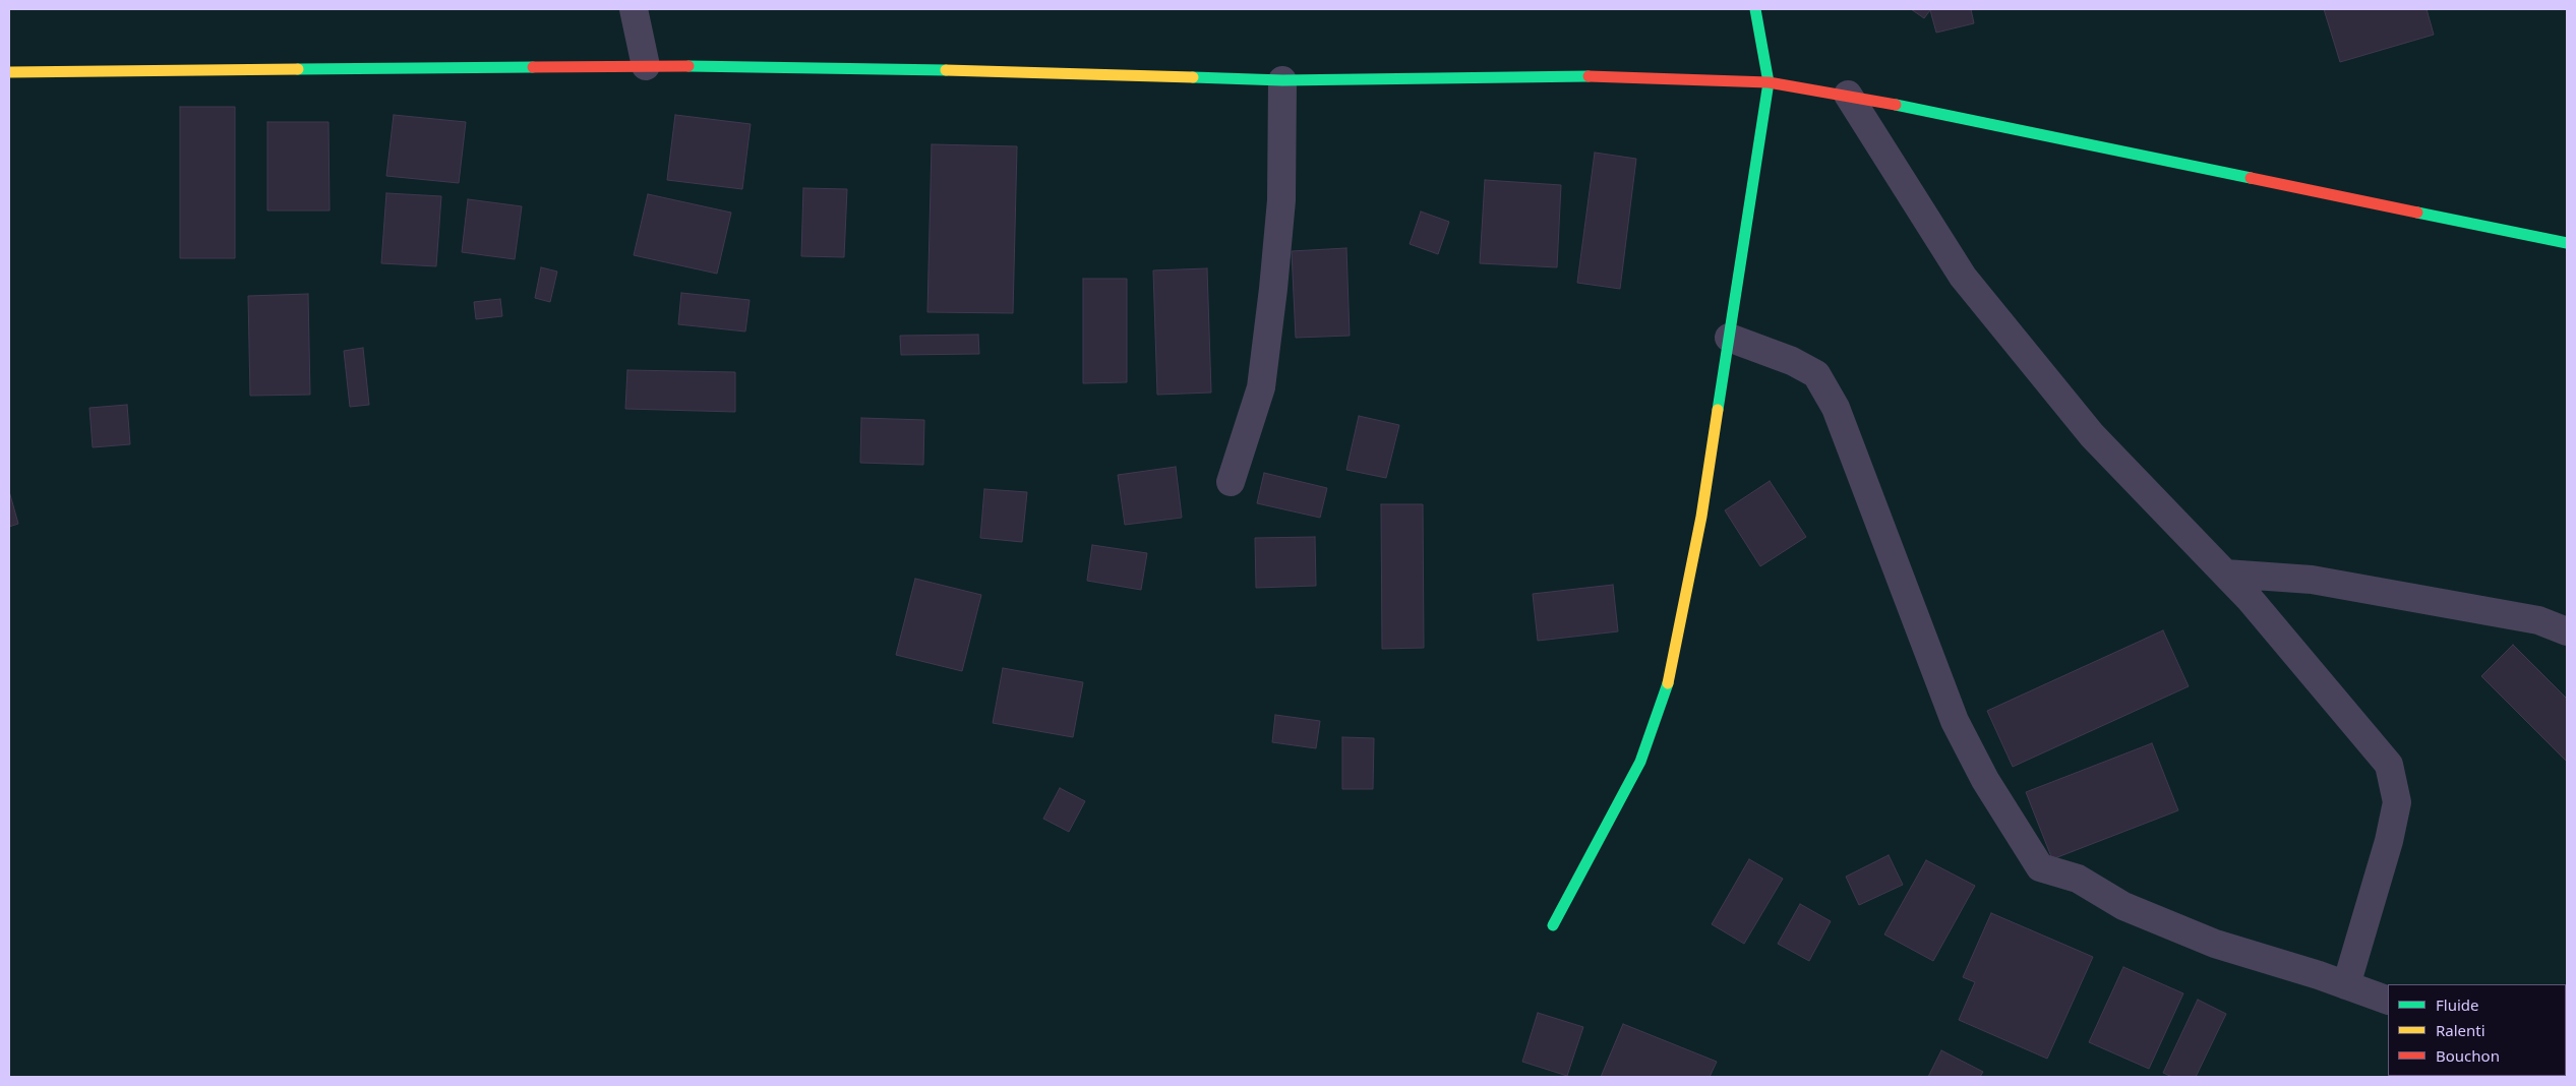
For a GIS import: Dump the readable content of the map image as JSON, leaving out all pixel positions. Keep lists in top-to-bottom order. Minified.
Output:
{"legend":["Fluide","Ralenti","Bouchon"]}
